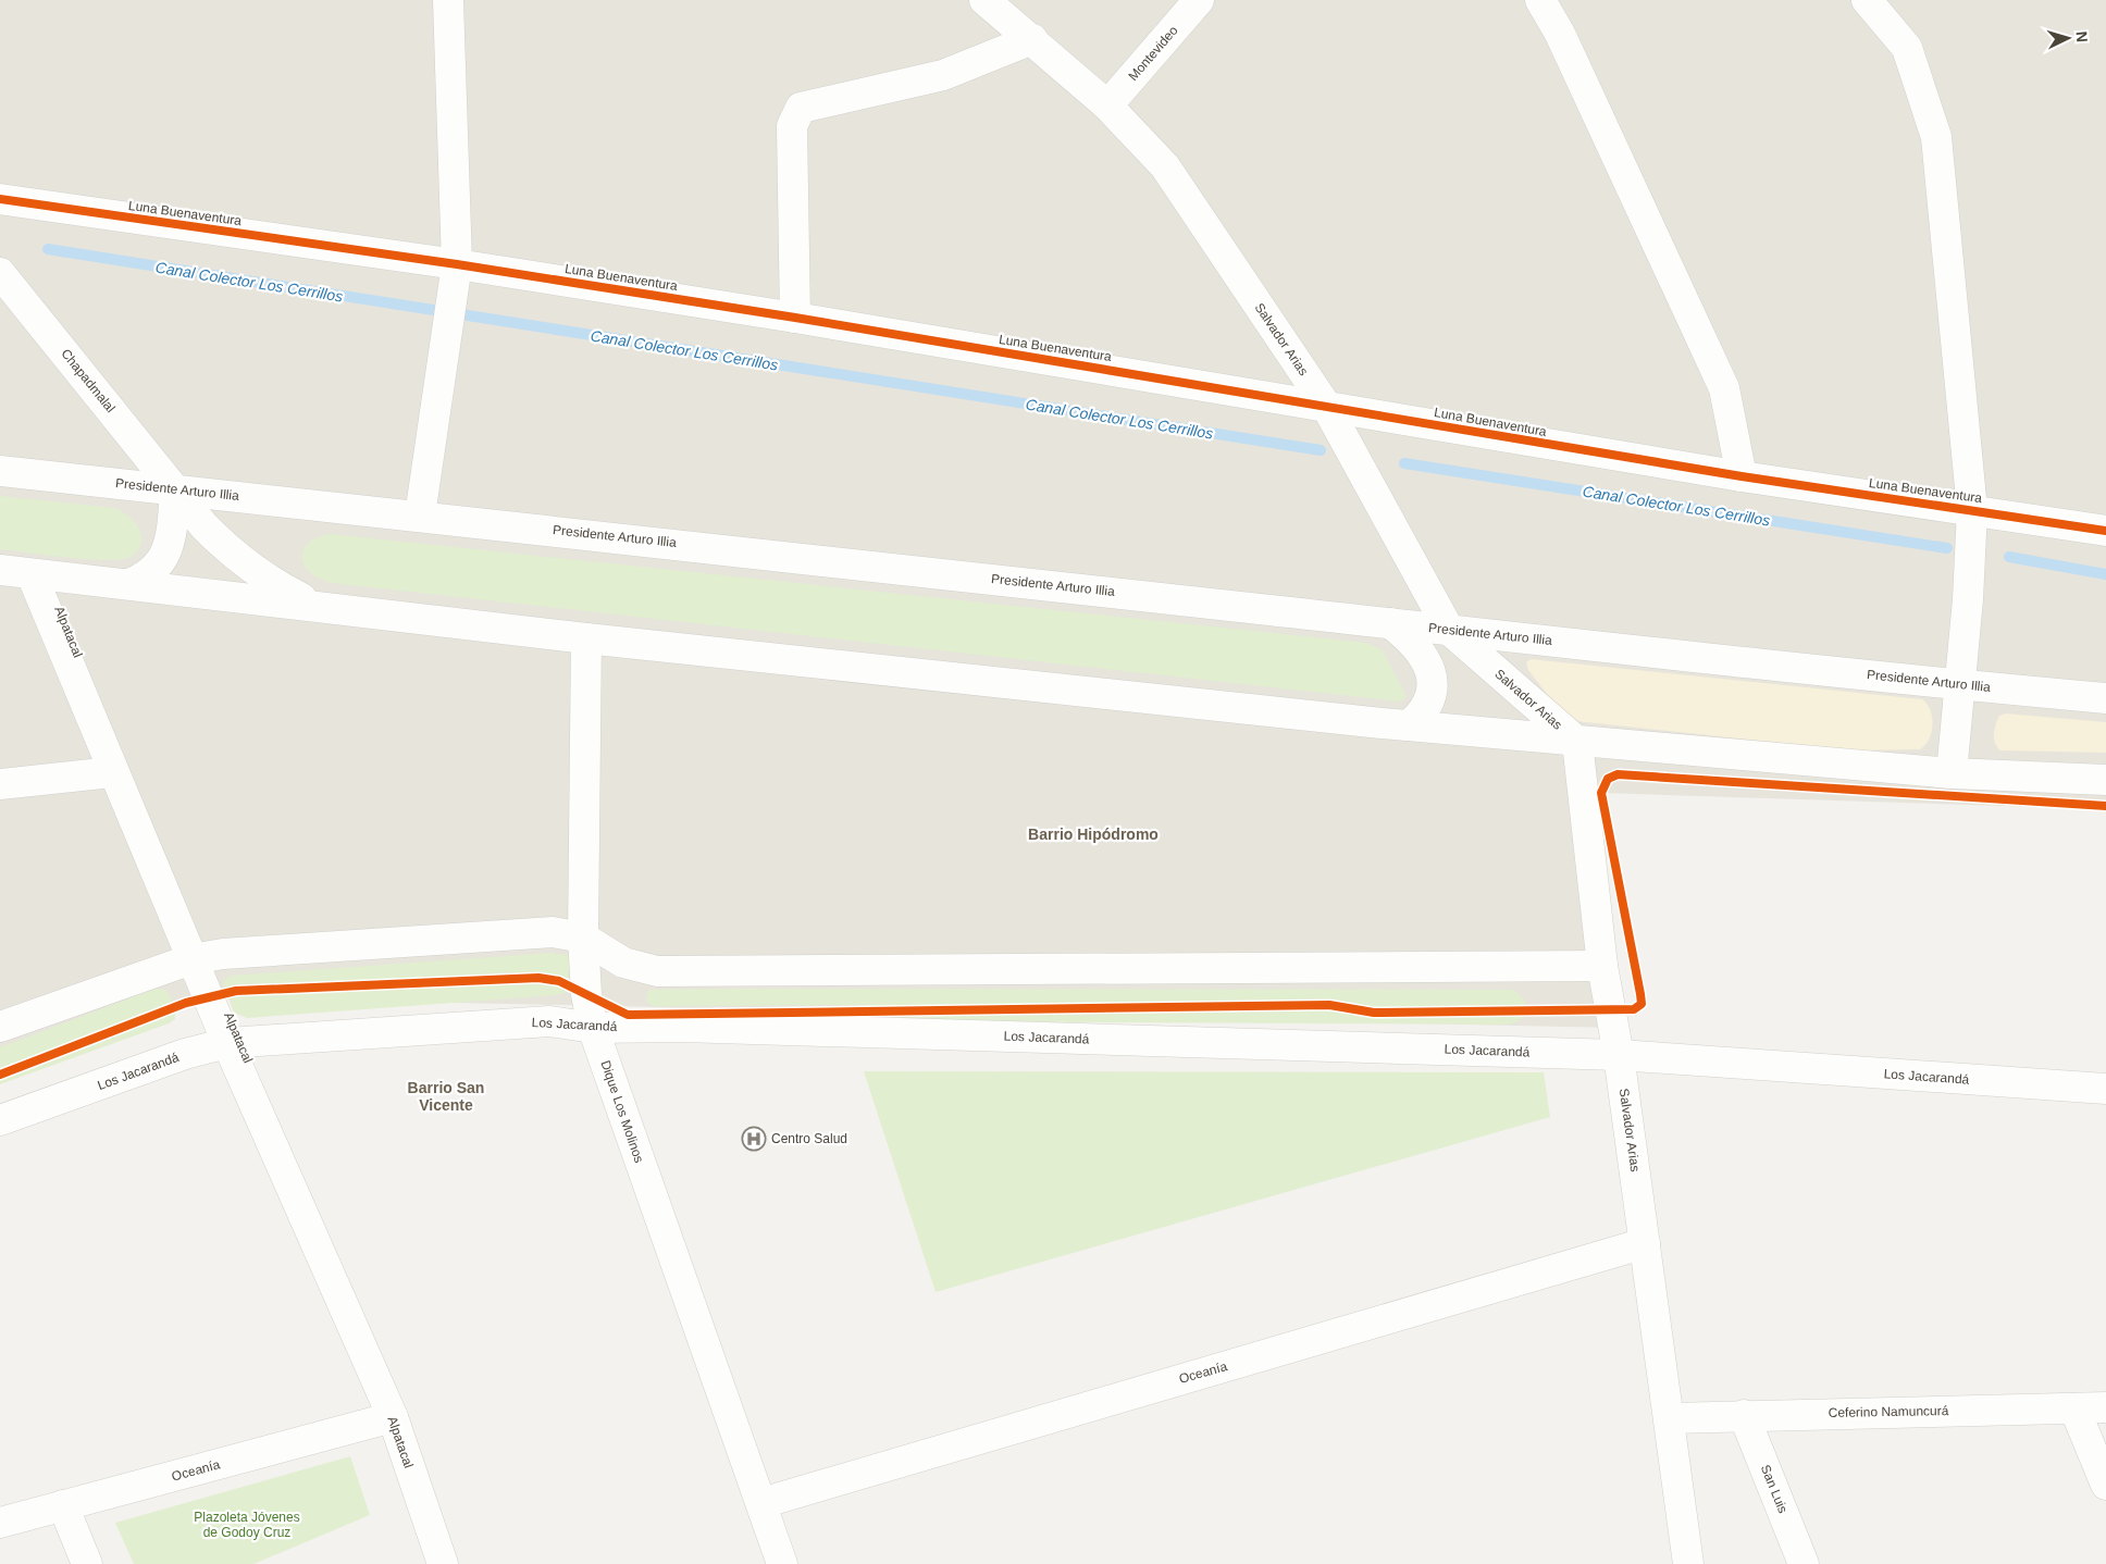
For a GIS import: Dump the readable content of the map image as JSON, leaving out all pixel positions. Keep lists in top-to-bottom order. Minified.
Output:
{"streets":{"street":["Montevideo","Luna Buenaventura","Salvador Arias","Chapadmalal","Presidente Arturo Illia","Alpatacal","Los Jacarandá","Dique Los Molinos","Oceanía","Ceferino Namuncurá","San Luis"]},"crossings":[["Montevideo","Salvador Arias"],["Luna Buenaventura","Salvador Arias"],["Salvador Arias","Presidente Arturo Illia"],["Salvador Arias","Los Jacarandá"],["Salvador Arias","Oceanía"],["Salvador Arias","Ceferino Namuncurá"],["Chapadmalal","Presidente Arturo Illia"],["Alpatacal","Los Jacarandá"],["Alpatacal","Oceanía"],["Los Jacarandá","Dique Los Molinos"],["Dique Los Molinos","Oceanía"],["Ceferino Namuncurá","San Luis"]],"districts":["Barrio Hipódromo","Barrio San Vicente"],"water":["Canal Colector Los Cerrillos"],"parks":["Plazoleta Jóvenes de Godoy Cruz"],"places":{"hospital":["Centro Salud"]},"north":"right"}
